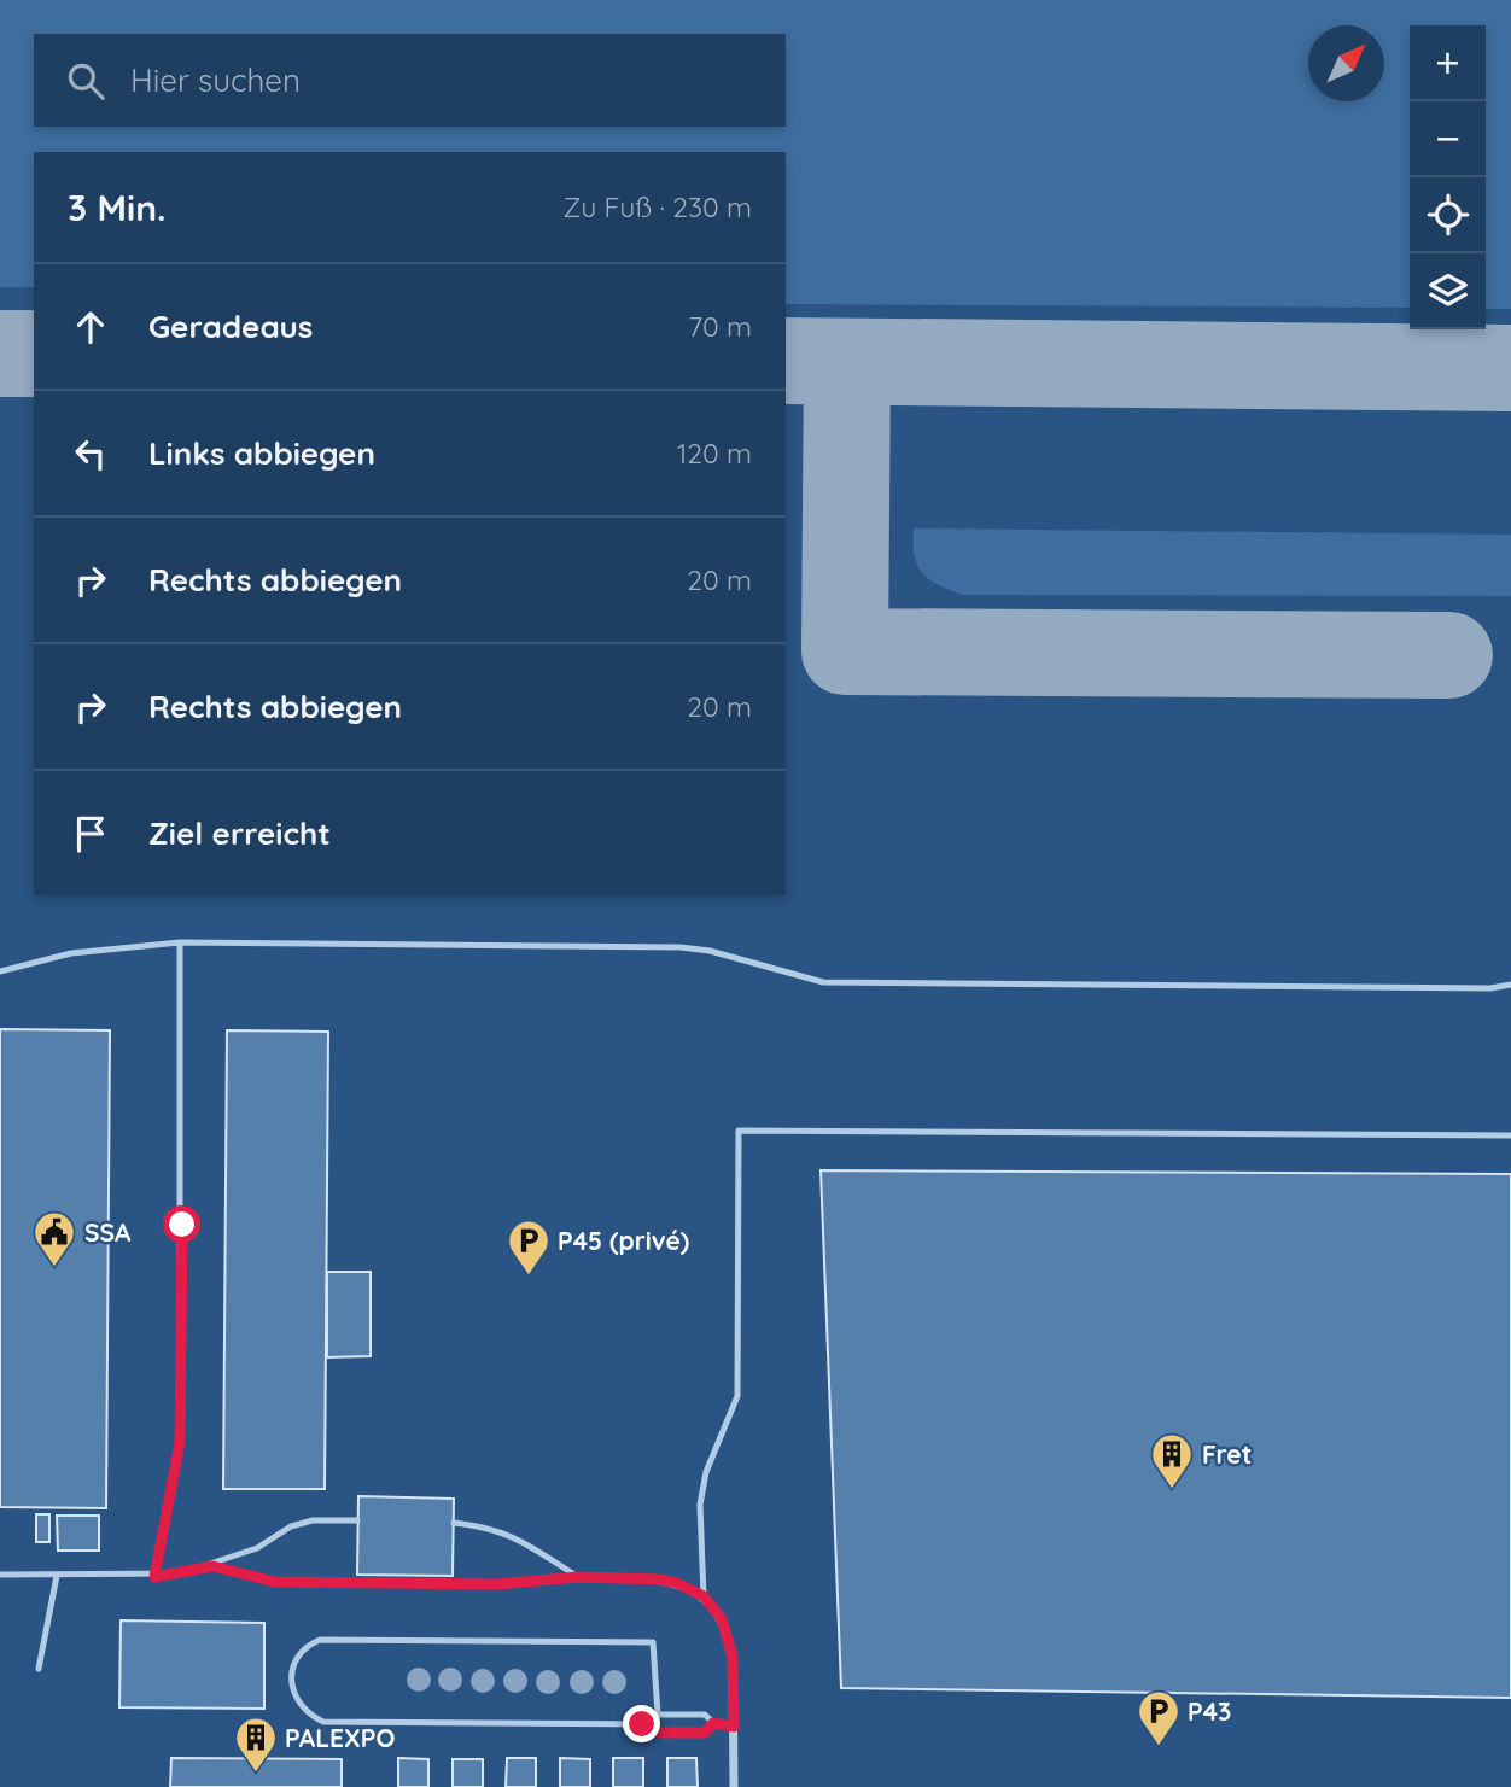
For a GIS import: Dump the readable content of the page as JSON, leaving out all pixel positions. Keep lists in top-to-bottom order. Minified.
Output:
{"places":{"public building":["SSA"],"parking":["P45 (privé)","P43"],"building":["Fret","PALEXPO"]},"north":"top right","page":{"map_buttons":["+","−"],"search":"Hier suchen","heading":["3 Min.","Zu Fuß · 230 m"],"list":[["Geradeaus","70 m"],["Links abbiegen","120 m"],["Rechts abbiegen","20 m"],["Rechts abbiegen","20 m"],"Ziel erreicht"]}}
